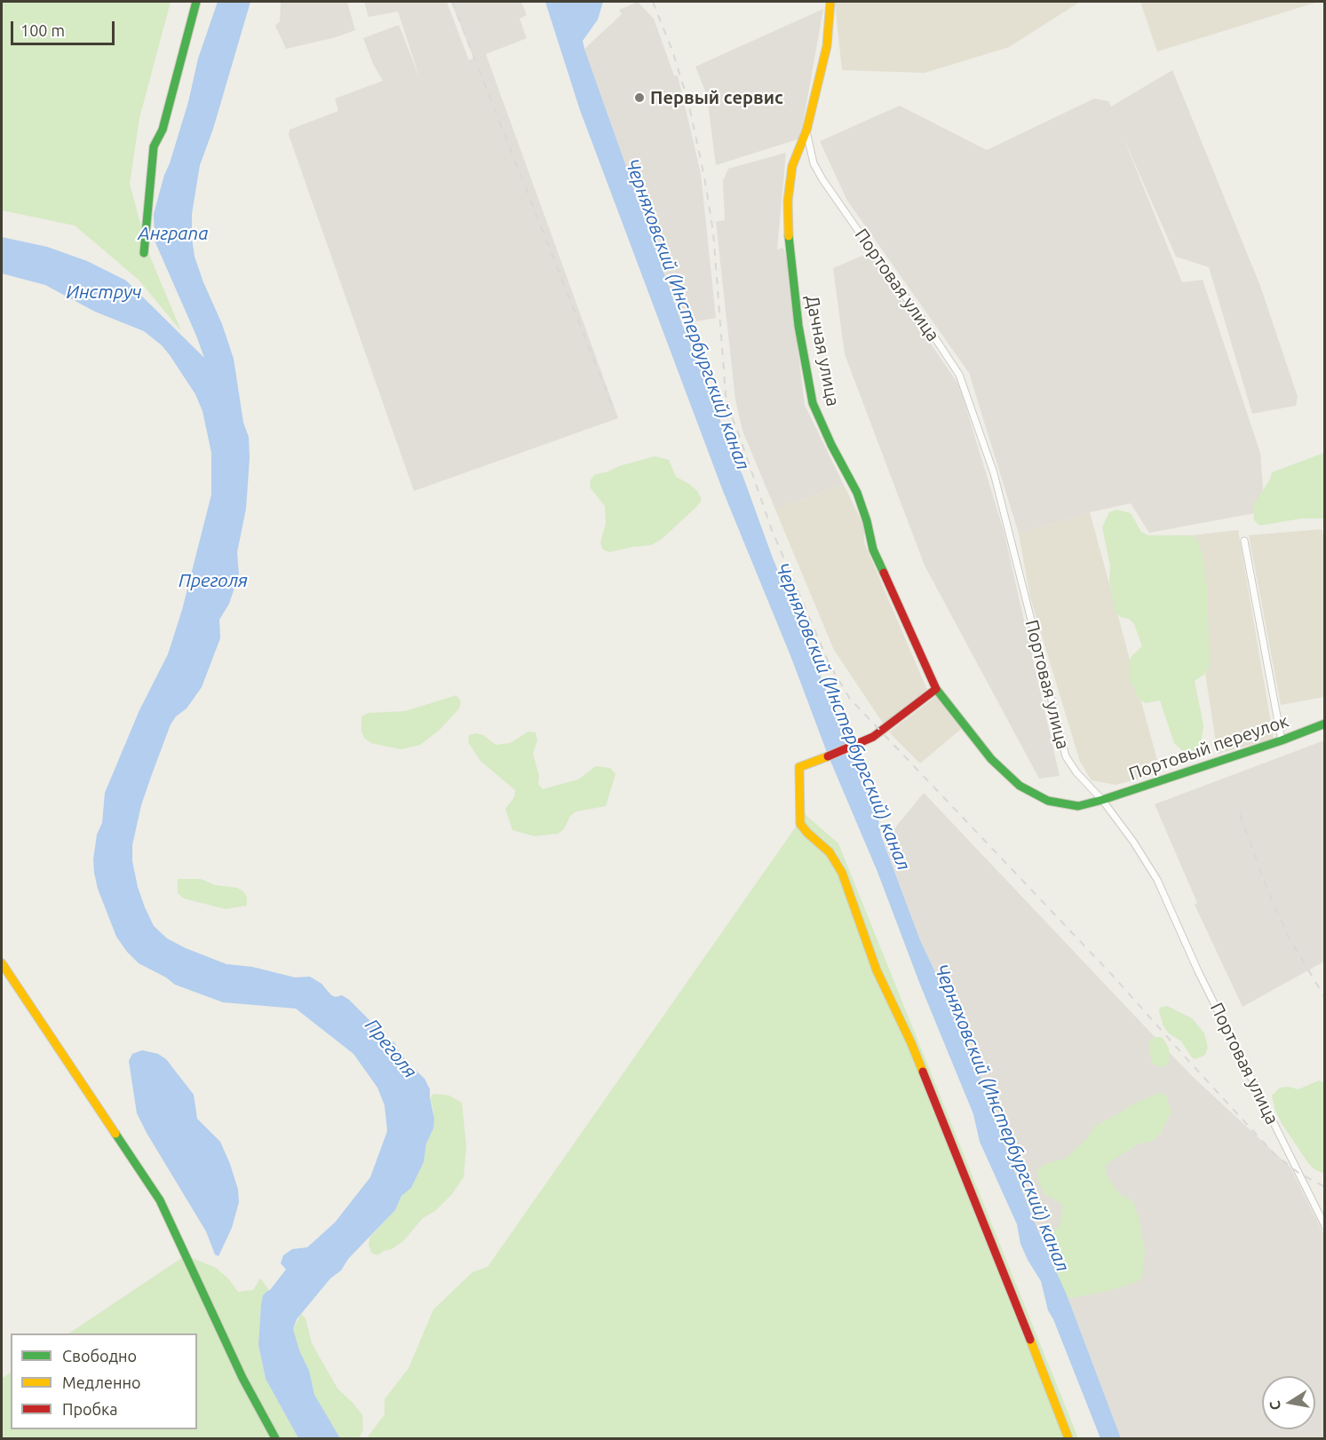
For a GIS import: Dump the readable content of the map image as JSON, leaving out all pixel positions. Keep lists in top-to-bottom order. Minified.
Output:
{"streets":{"street":["Портовая улица","Дачная улица","Портовый переулок"]},"crossings":[["Портовая улица","Дачная улица"],["Портовая улица","Портовый переулок"],["Дачная улица","Портовый переулок"]],"water":["Анграпа","Инструч","Черняховский (Инстербургский) канал","Преголя"],"places":["Первый сервис"],"legend":["Свободно","Медленно","Пробка"],"scale_bar":"100 m","north":"left"}
